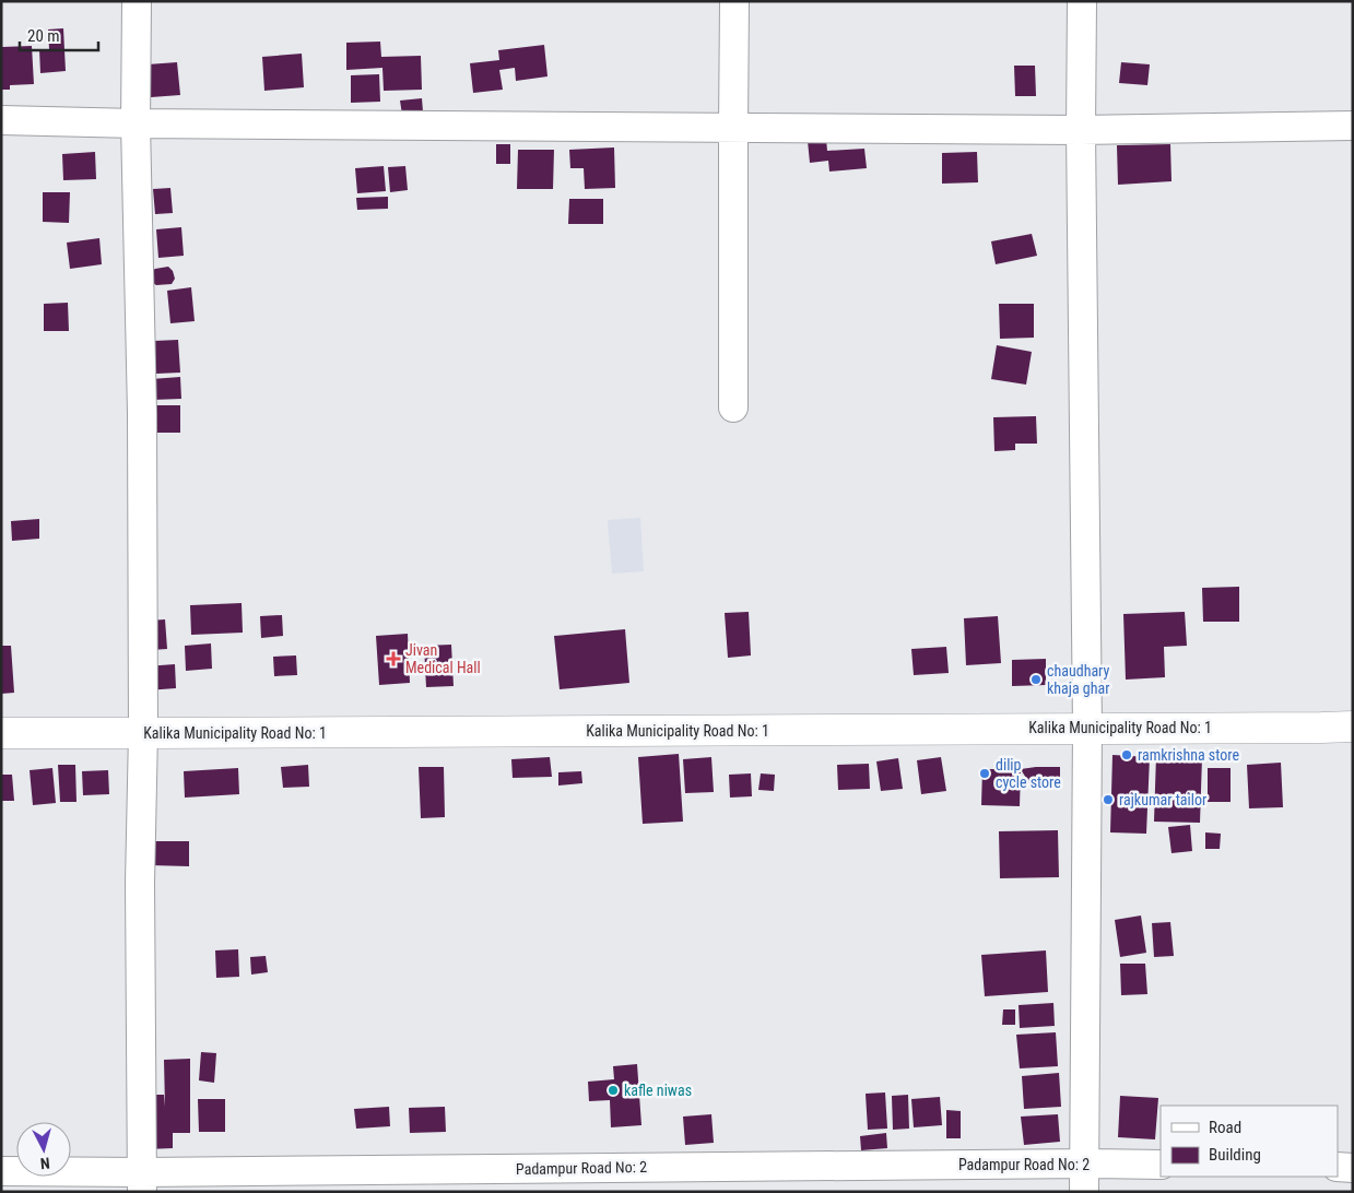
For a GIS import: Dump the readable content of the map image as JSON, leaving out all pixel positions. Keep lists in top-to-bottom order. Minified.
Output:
{"streets":{"street":["Kalika Municipality Road No: 1","Padampur Road No: 2"]},"places":{"health":["Jivan Medical Hall"],"other":["chaudhary khaja ghar","ramkrishna store","dilip cycle store","rajkumar tailor","kafle niwas"]},"legend":["Road","Building"],"scale_bar":"20 m","north":"bottom"}
